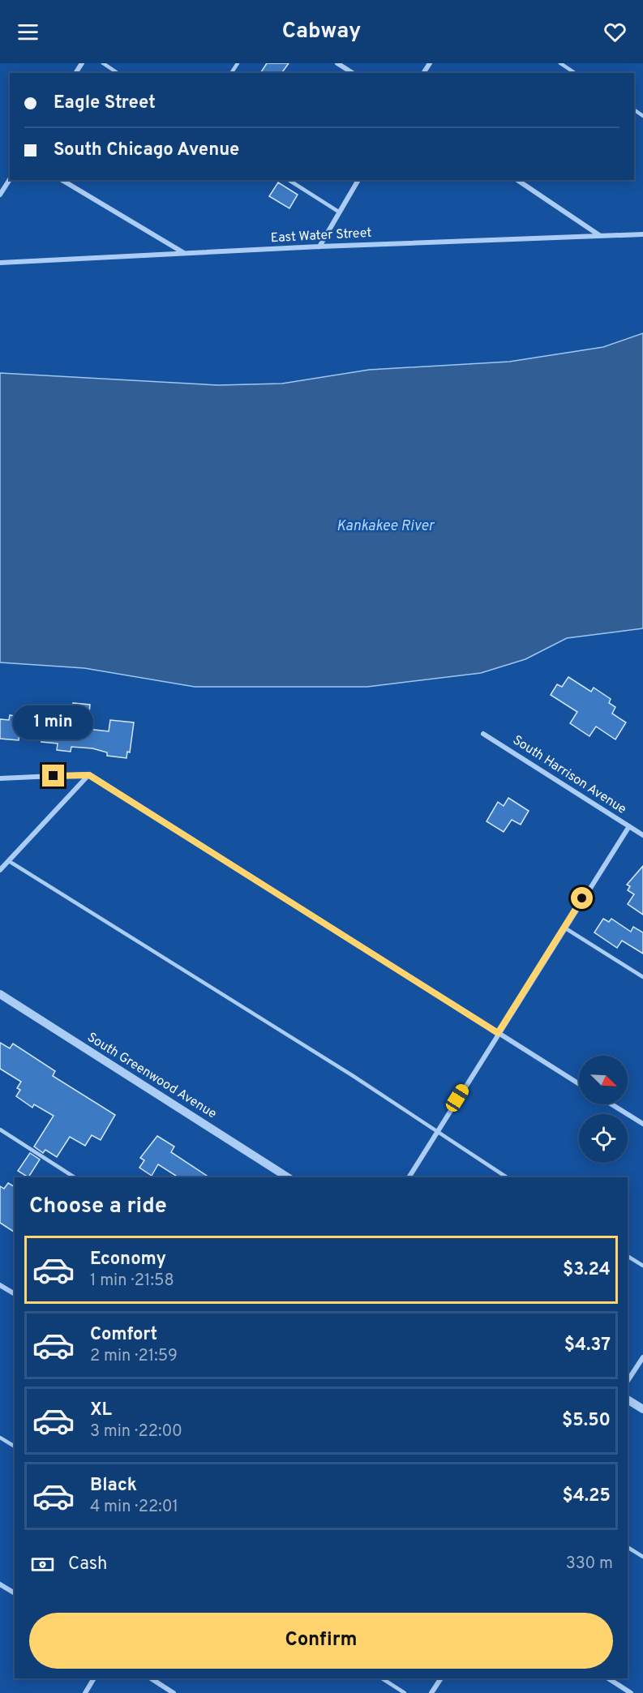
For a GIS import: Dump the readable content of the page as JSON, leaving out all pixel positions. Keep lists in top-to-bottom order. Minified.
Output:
{"streets":{"street":["East Water Street","South Harrison Avenue","South Greenwood Avenue"]},"water":["Kankakee River"],"north":"bottom right","page":{"header":"Cabway","banner":["Eagle Street","South Chicago Avenue"],"bubble":"1 min","heading":"Choose a ride","list":[{"name":"Economy","note":"1 min · 21:58","value":"$3.24"},{"name":"Comfort","note":"2 min · 21:59","value":"$4.37"},{"name":"XL","note":"3 min · 22:00","value":"$5.50"},{"name":"Black","note":"4 min · 22:01","value":"$4.25"}],"pay":["Cash","330 m"],"buttons":"Confirm"}}
